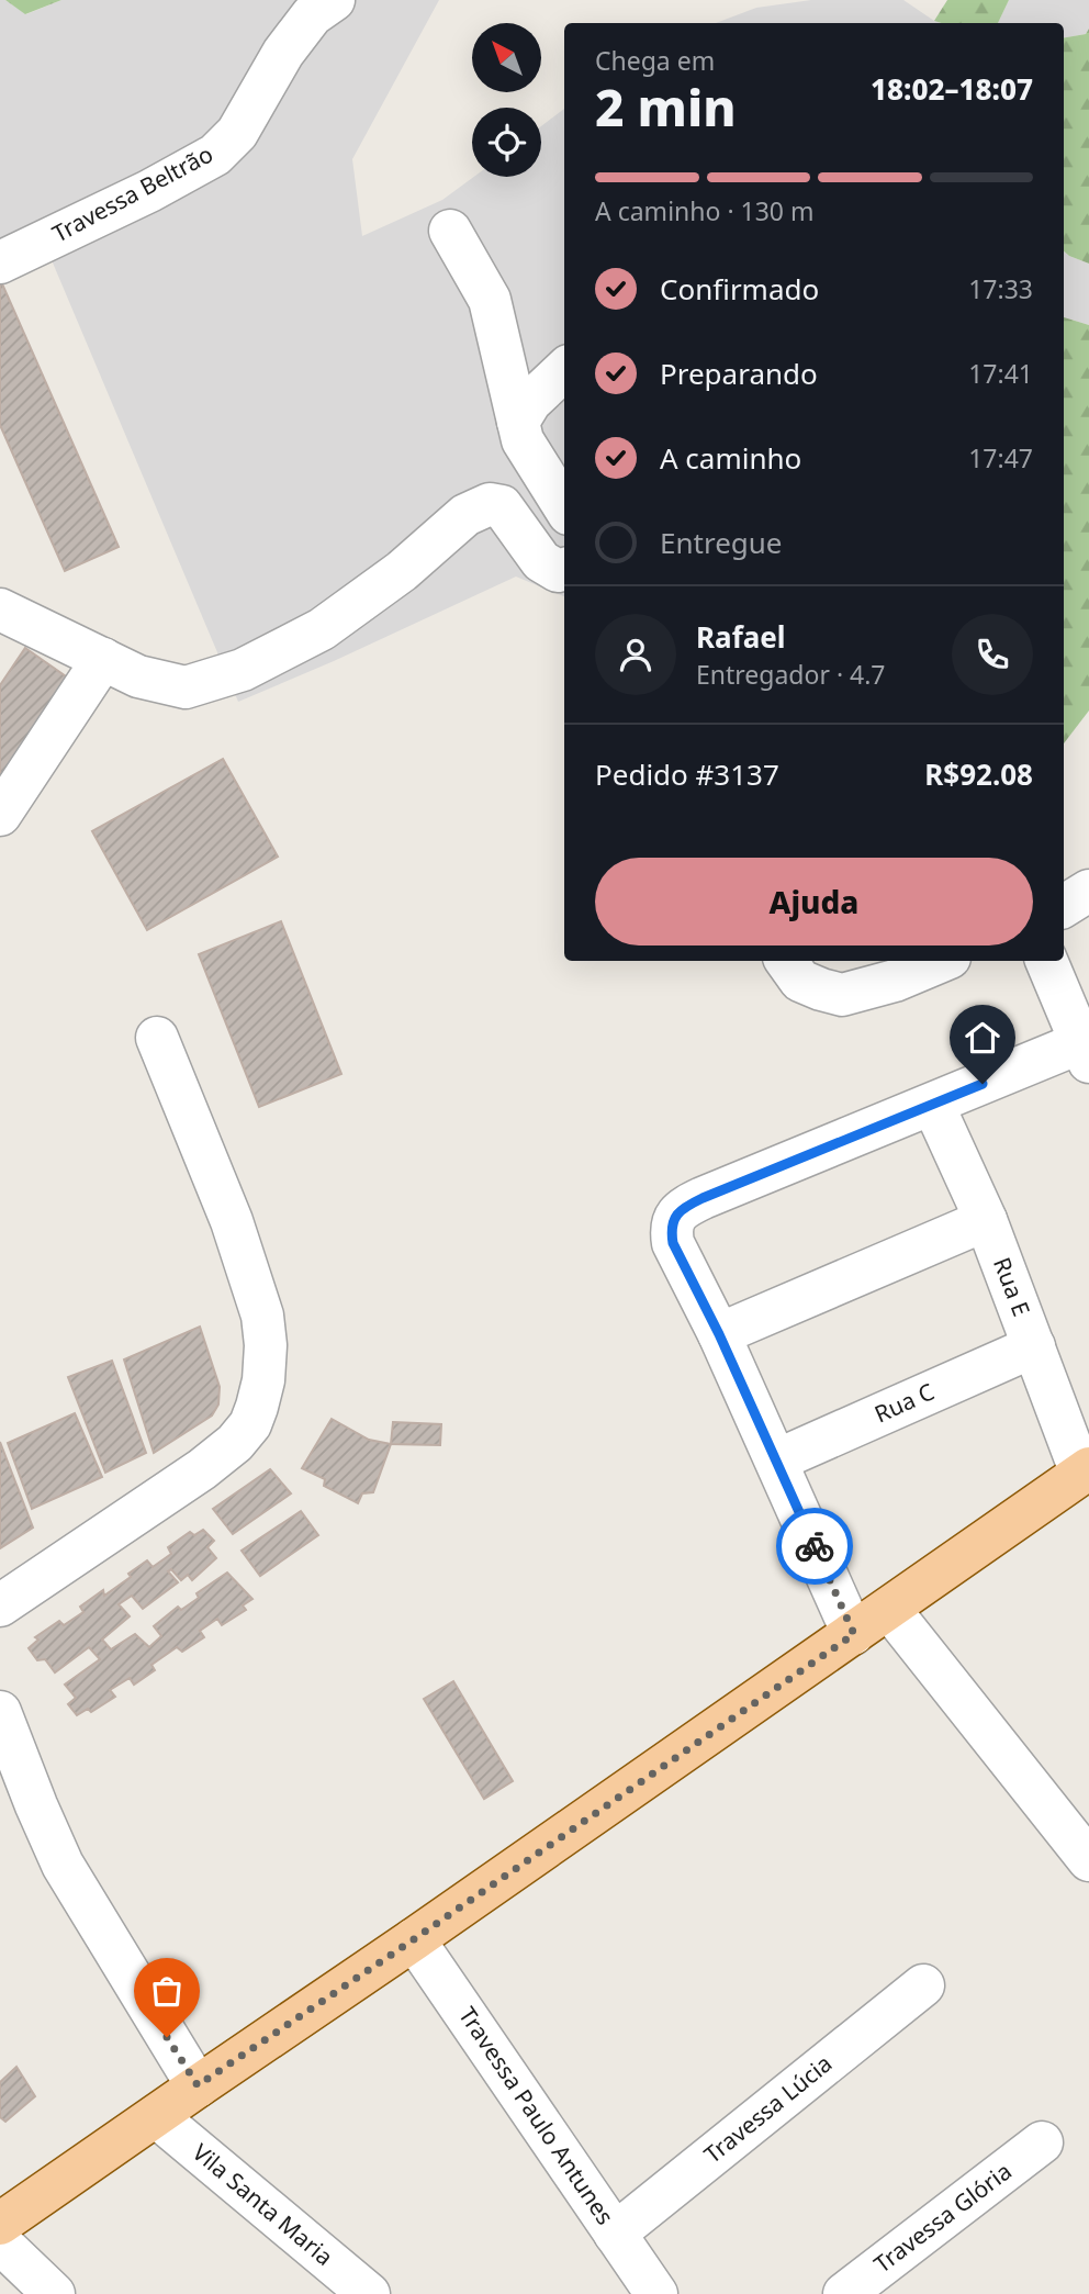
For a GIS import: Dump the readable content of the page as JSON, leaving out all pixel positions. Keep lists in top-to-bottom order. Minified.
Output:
{"streets":{"street":["Travessa Beltrão","Rua E","Rua C","Travessa Lúcia","Travessa Paulo Antunes","Vila Santa Maria","Travessa Glória"]},"crossings":[["Rua E","Rua C"],["Travessa Lúcia","Travessa Paulo Antunes"]],"north":"top left","page":{"heading":["2 min","Chega em","18:02–18:07"],"panel":["Rafael","Entregador · 4.7","Pedido #3137","R$92.08"],"bar":"A caminho · 130 m","list":[["Confirmado","17:33"],["Preparando","17:41"],["A caminho","17:47"],"Entregue"],"buttons":"Ajuda"}}
